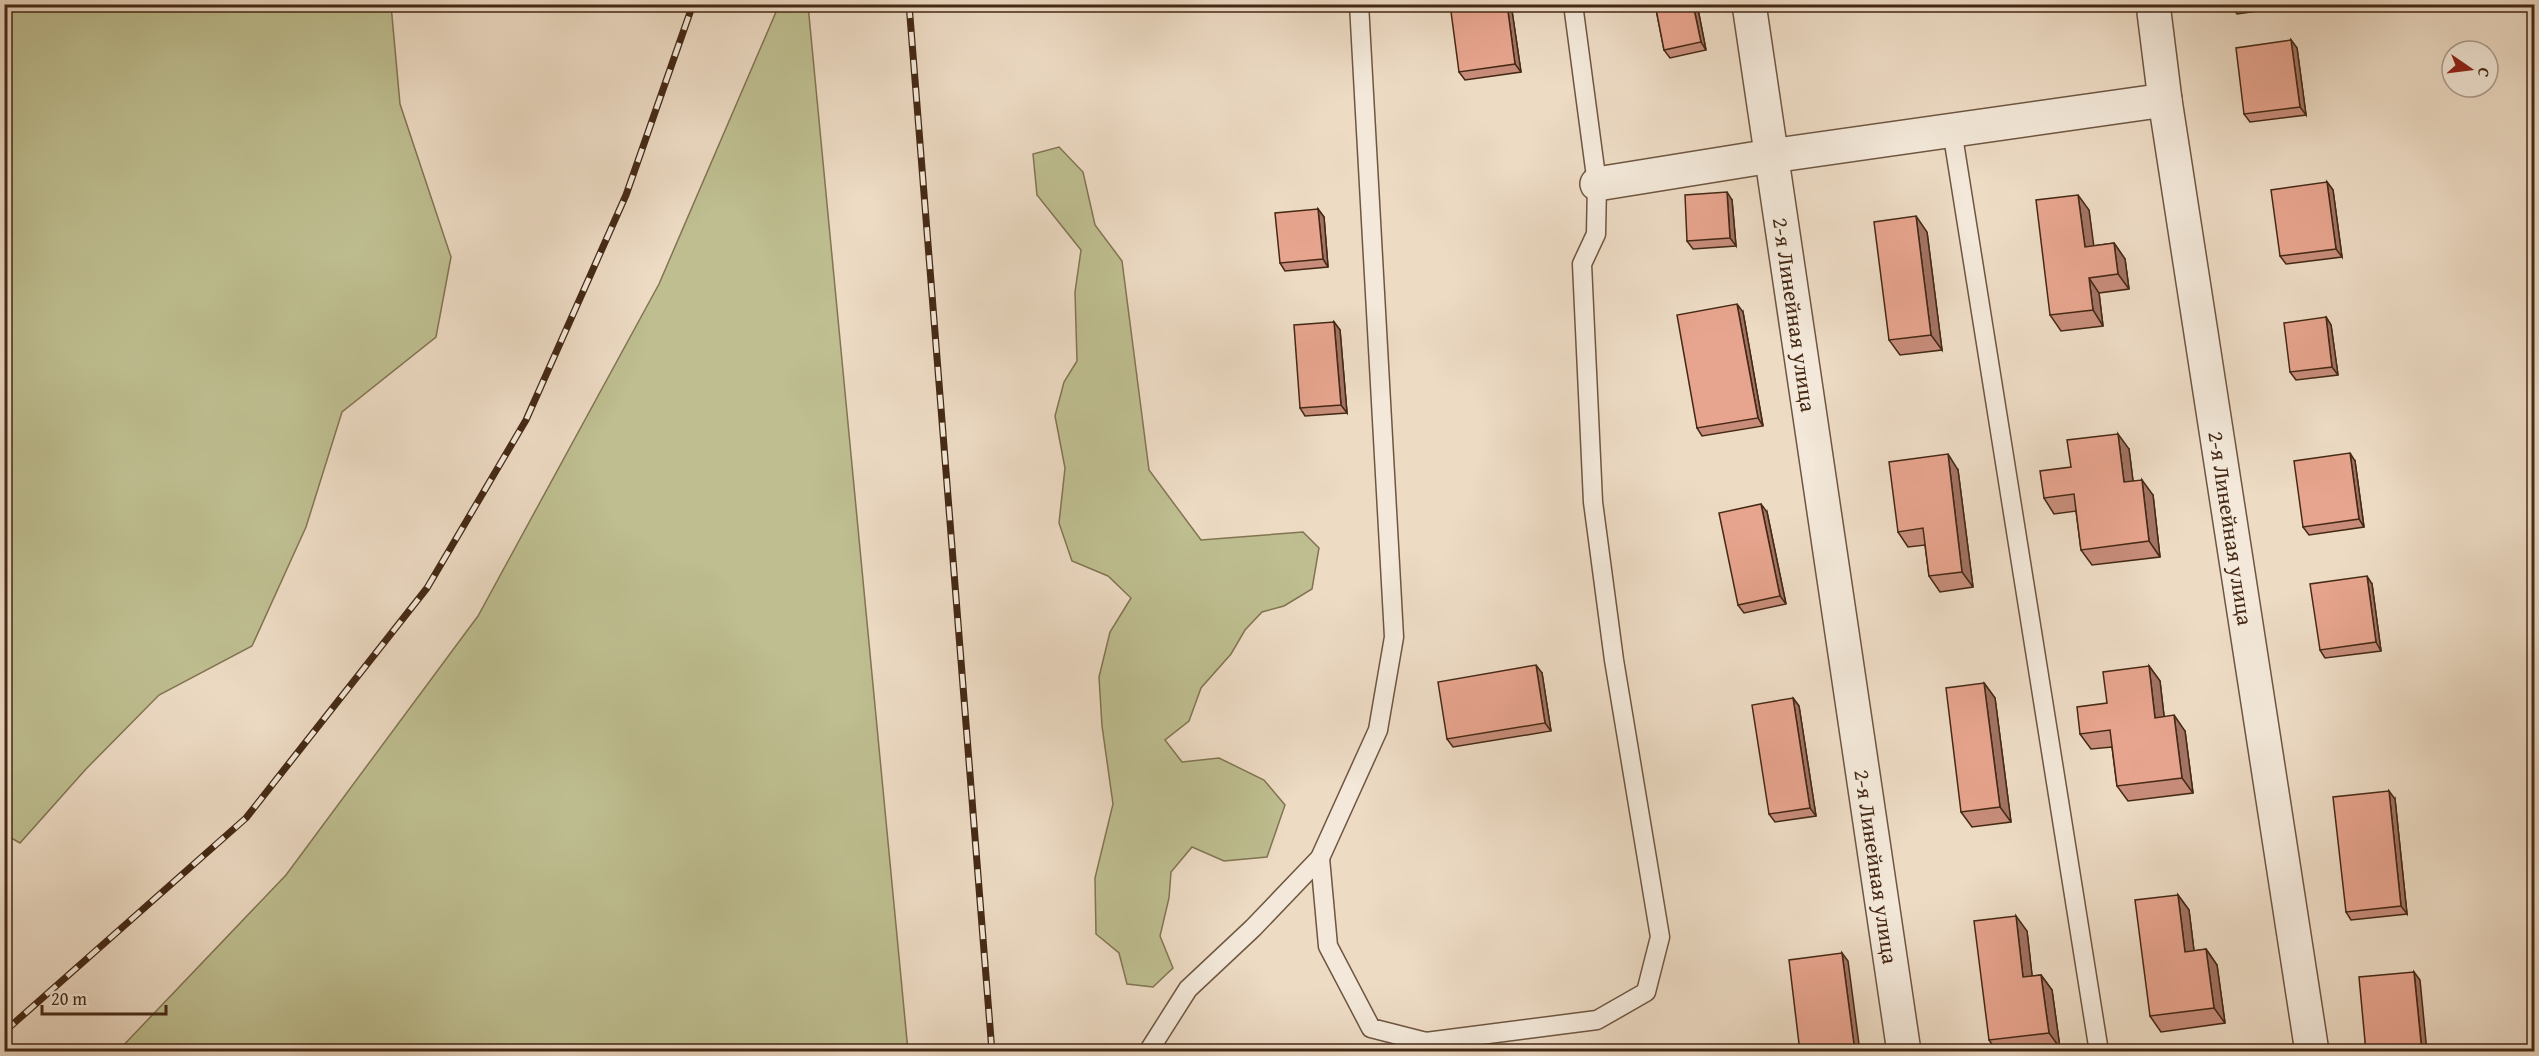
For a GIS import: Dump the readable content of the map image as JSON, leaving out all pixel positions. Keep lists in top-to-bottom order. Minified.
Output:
{"streets":{"street":["2-я Линейная улица"]},"scale_bar":"20 m","north":"right"}
